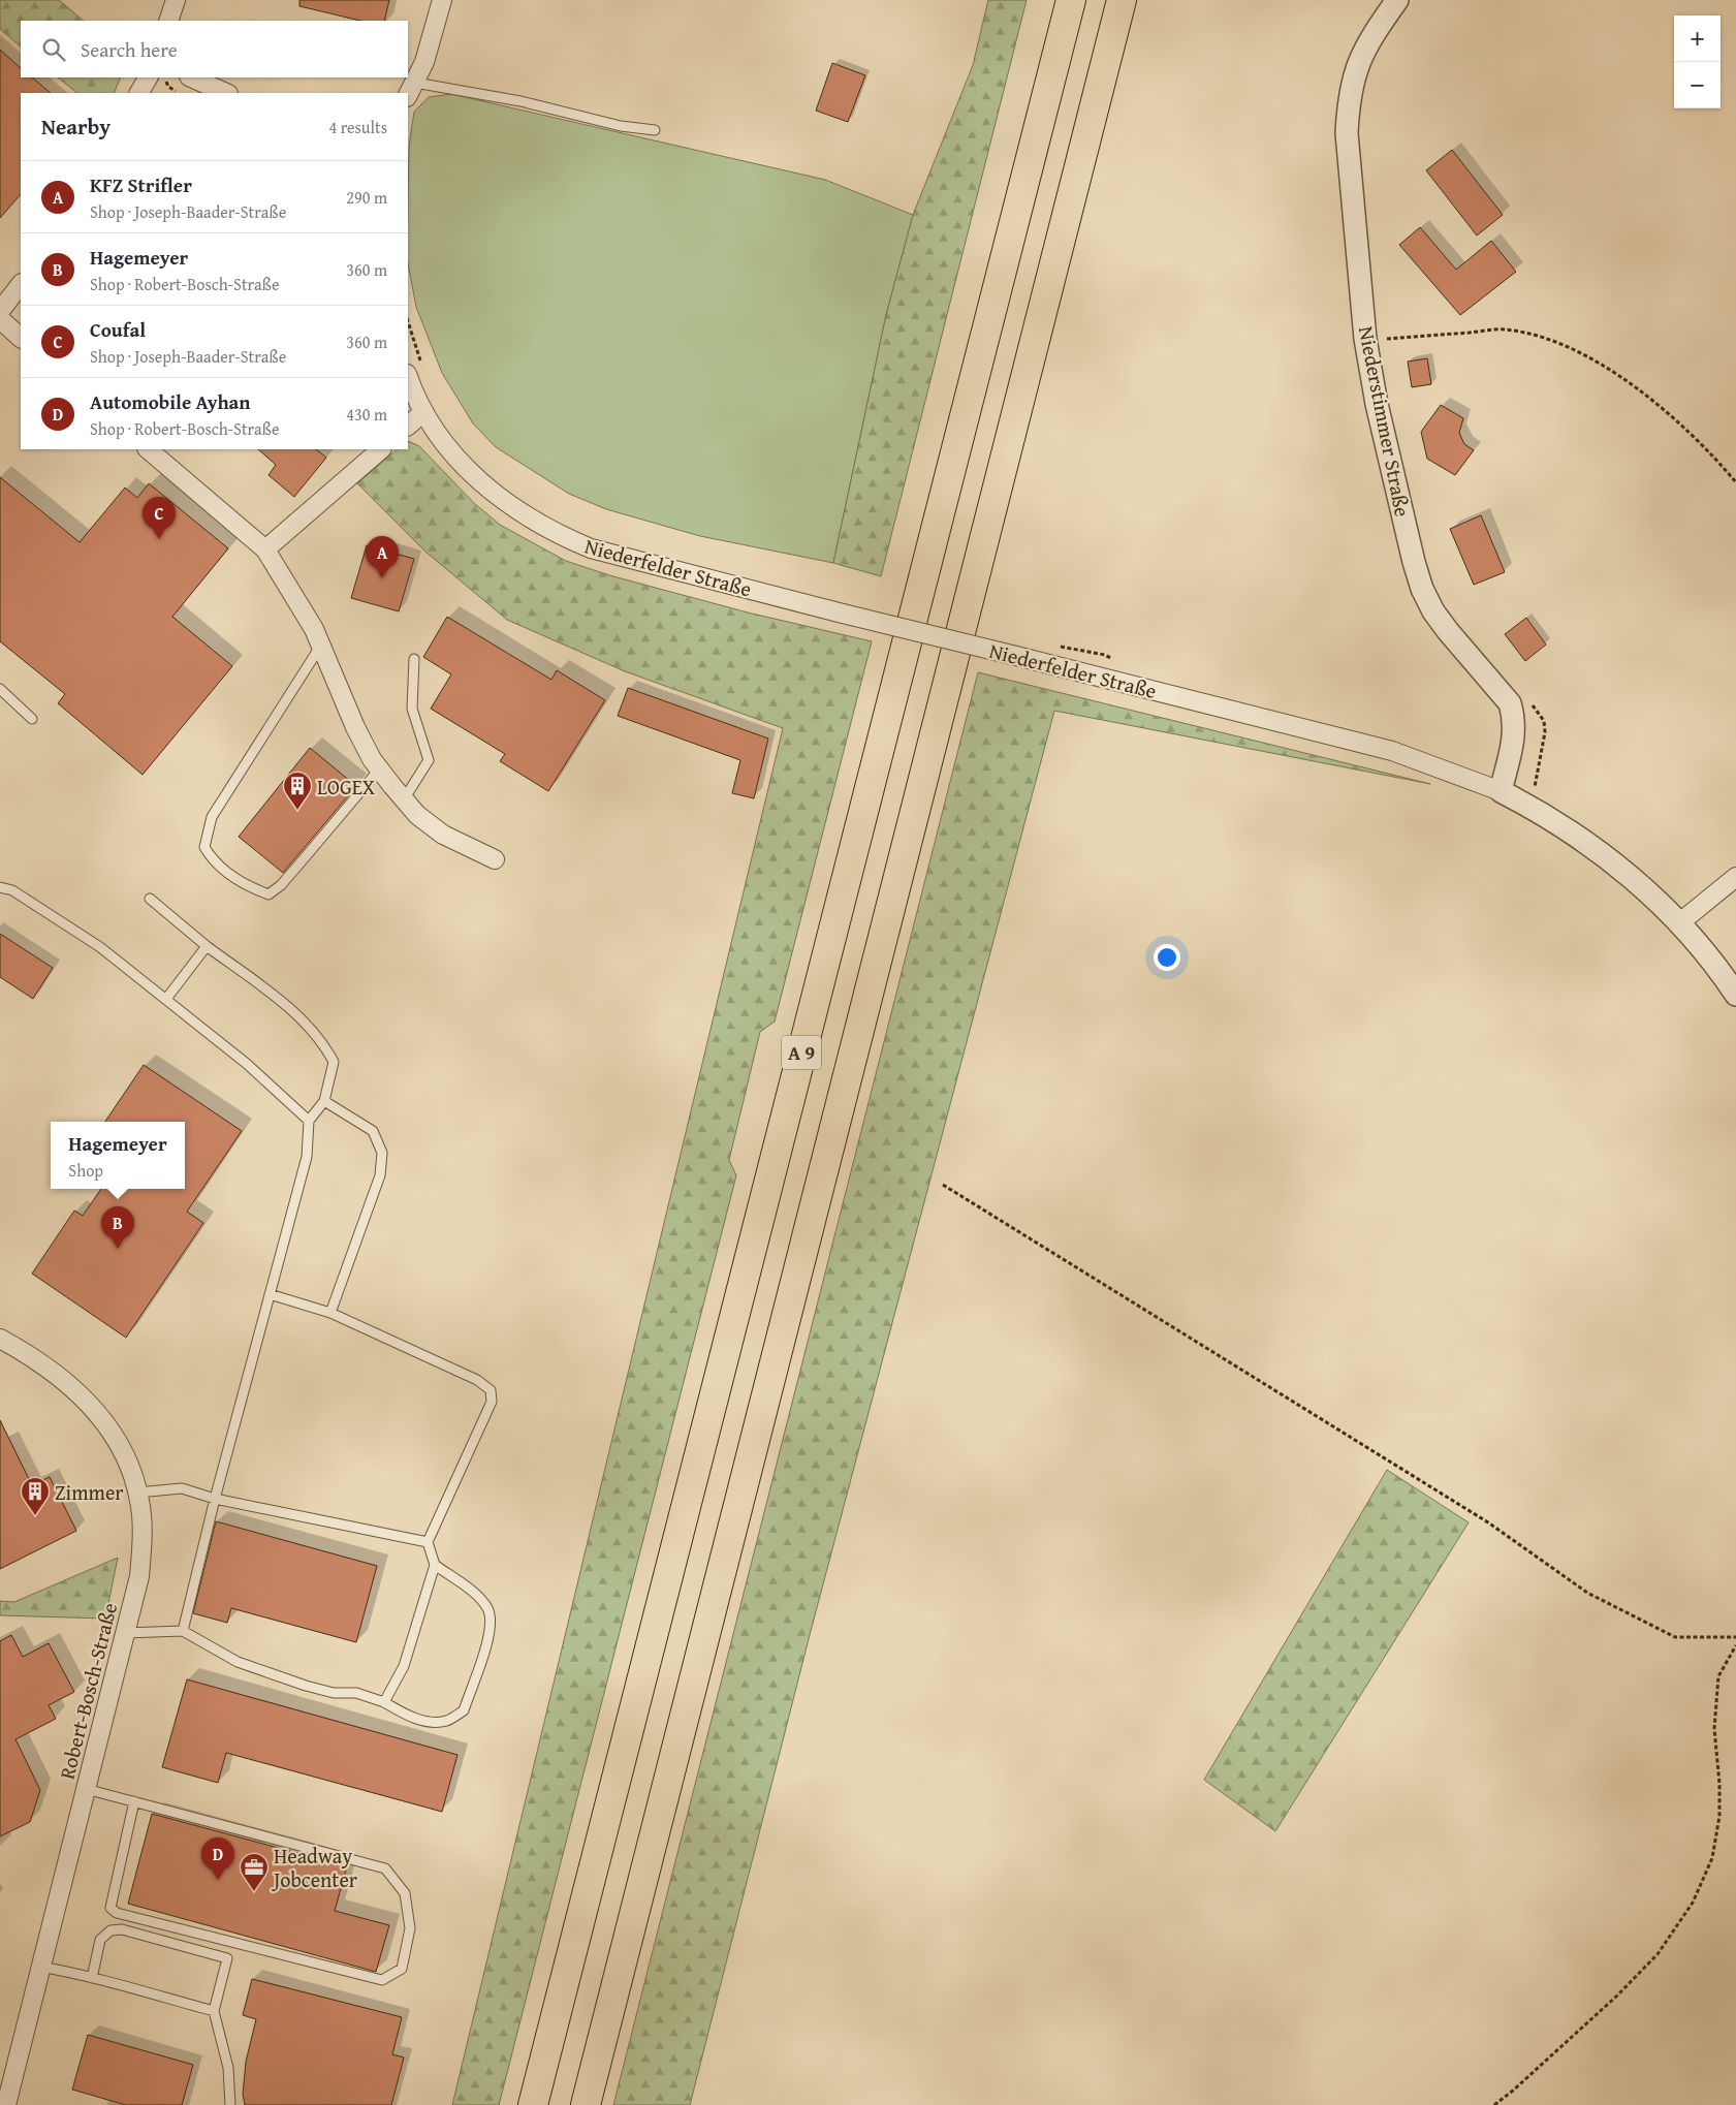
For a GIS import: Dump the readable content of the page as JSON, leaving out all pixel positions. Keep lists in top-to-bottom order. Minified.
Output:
{"streets":{"highway":["A 9"],"street":["Niederstimmer Straße","Niederfelder Straße","Robert-Bosch-Straße"]},"crossings":[["Niederstimmer Straße","Niederfelder Straße"]],"places":{"building":["LOGEX","Zimmer"],"office":["Headway Jobcenter"]},"page":{"map_buttons":["+","−"],"search":"Search here","heading":["Nearby","4 results"],"list":[{"mark":"A","name":"KFZ Strifler","note":"Shop · Joseph-Baader-Straße","value":"290 m"},{"mark":"B","name":"Hagemeyer","note":"Shop · Robert-Bosch-Straße","value":"360 m"},{"mark":"C","name":"Coufal","note":"Shop · Joseph-Baader-Straße","value":"360 m"},{"mark":"D","name":"Automobile Ayhan","note":"Shop · Robert-Bosch-Straße","value":"430 m"}],"pins":["C","A","B","D"],"popup":["Hagemeyer","Shop"]}}
